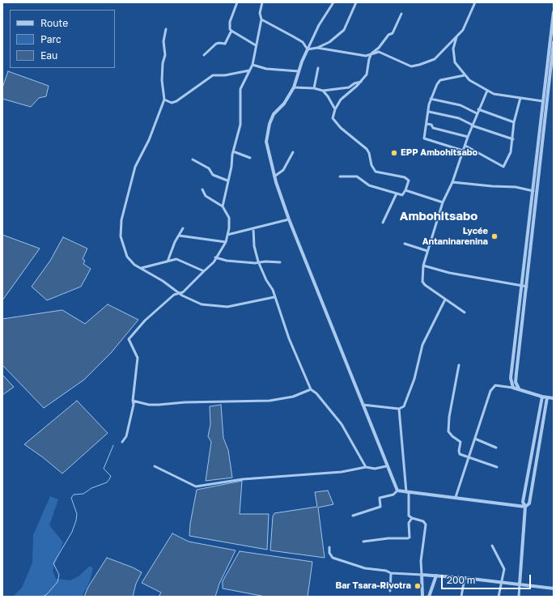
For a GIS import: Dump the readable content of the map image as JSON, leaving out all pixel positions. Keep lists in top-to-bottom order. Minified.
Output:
{"districts":["Ambohitsabo"],"places":["EPP Ambohitsabo","Lycée Antaninarenina","Bar Tsara-Rivotra"],"legend":["Route","Parc","Eau"],"scale_bar":"200 m"}
